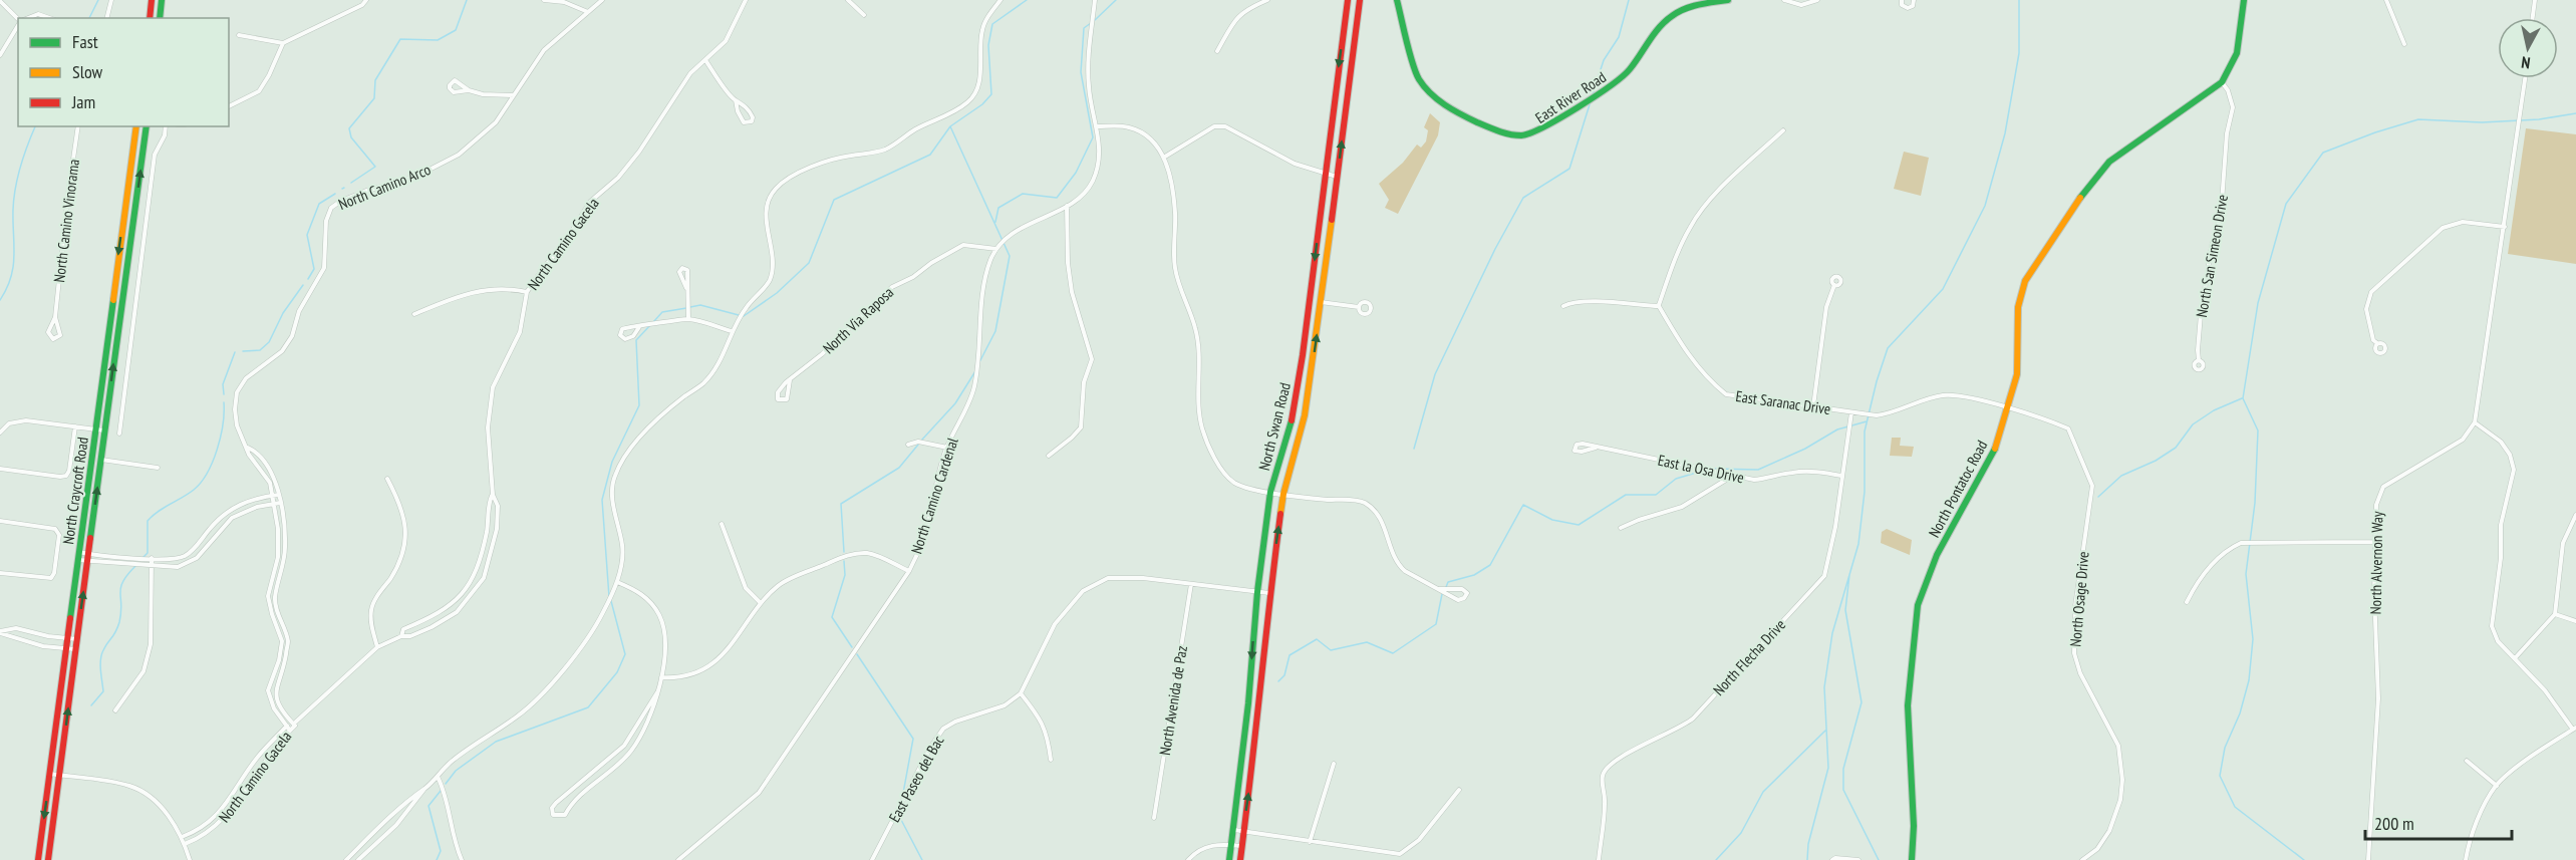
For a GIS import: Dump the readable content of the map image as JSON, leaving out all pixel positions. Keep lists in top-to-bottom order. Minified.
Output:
{"streets":{"main road":["East River Road","North Swan Road","North Pontatoc Road","North Craycroft Road"],"street":["North Camino Arco","North Camino Vinorama","North Camino Gacela","North San Simeon Drive","North Via Raposa","East Saranac Drive","East la Osa Drive","North Camino Cardenal","North Alvernon Way","North Osage Drive","North Flecha Drive","North Avenida de Paz","East Paseo del Bac"]},"crossings":[["North Camino Arco","North Camino Gacela"],["North San Simeon Drive","North Pontatoc Road"],["North Via Raposa","North Camino Cardenal"],["East Saranac Drive","North Pontatoc Road"],["East Saranac Drive","North Osage Drive"],["East Saranac Drive","North Flecha Drive"],["East la Osa Drive","North Flecha Drive"]],"legend":["Fast","Slow","Jam"],"scale_bar":"200 m","north":"bottom"}
